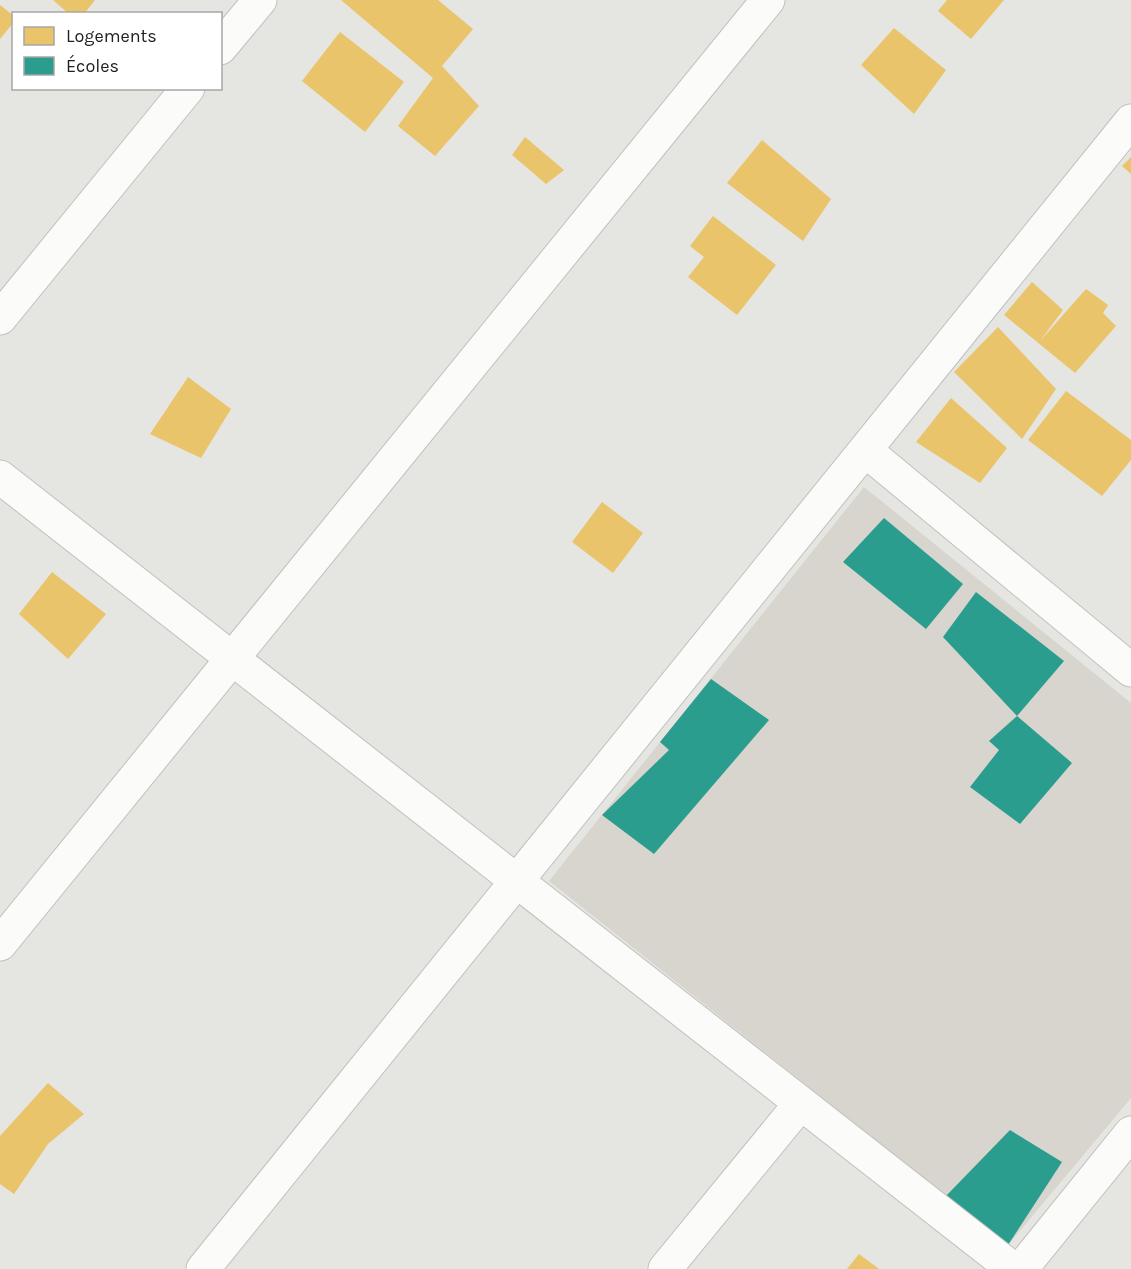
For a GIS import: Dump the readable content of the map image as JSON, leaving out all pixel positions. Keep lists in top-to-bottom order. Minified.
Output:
{"legend":["Logements","Écoles"]}
